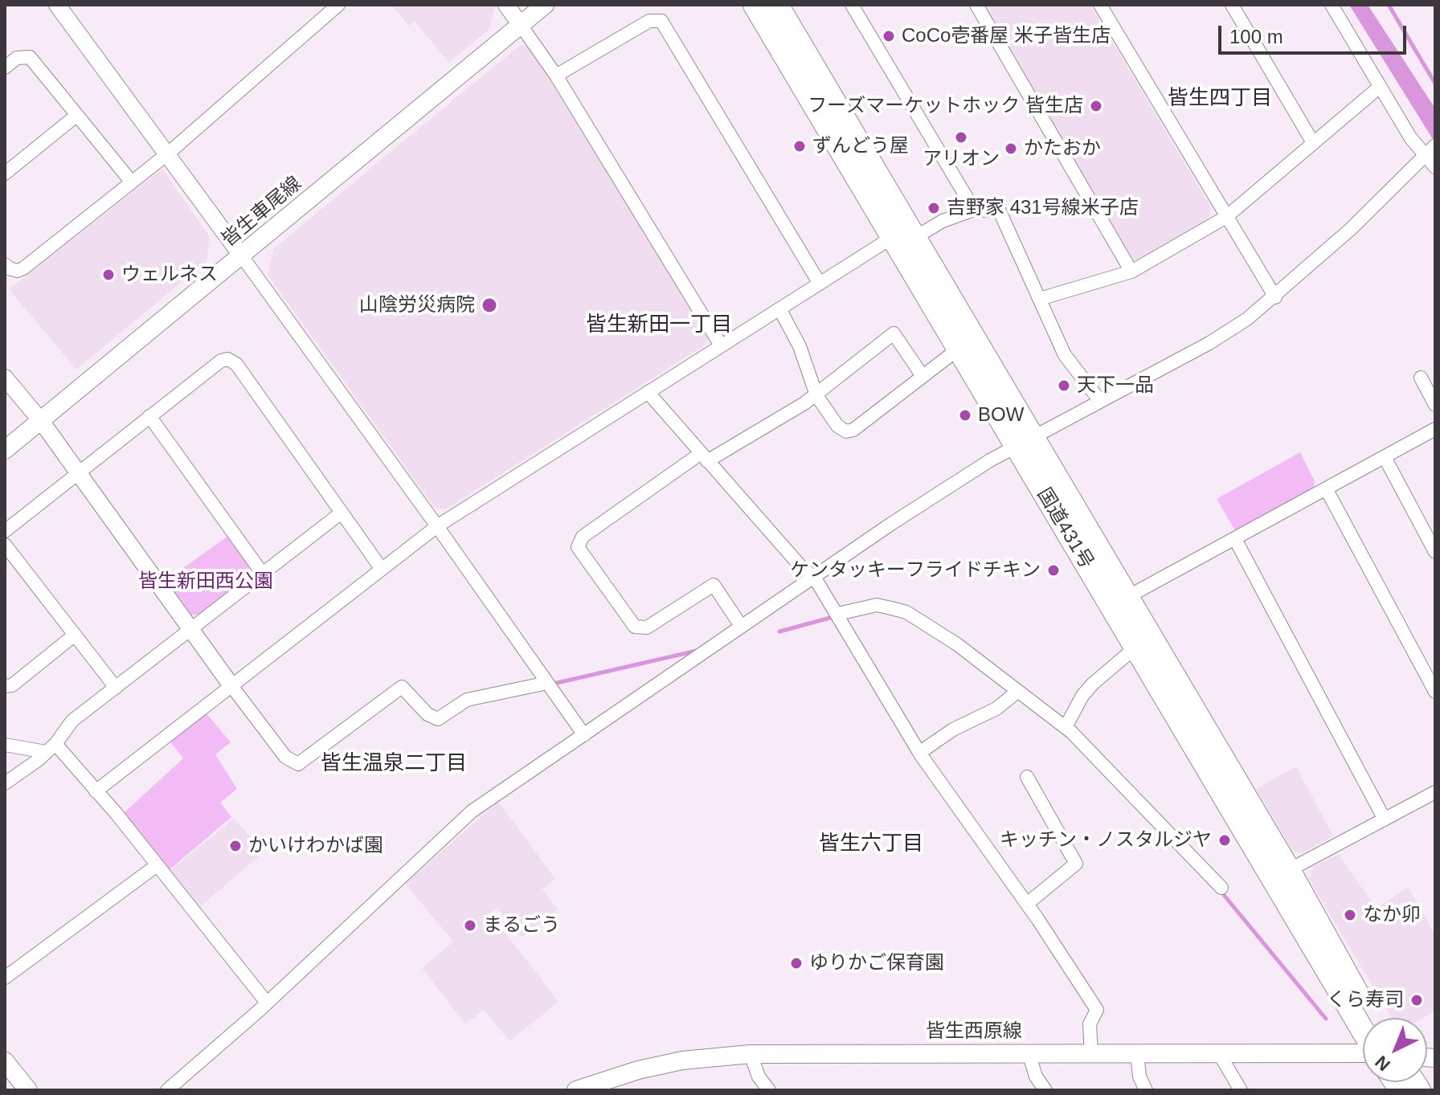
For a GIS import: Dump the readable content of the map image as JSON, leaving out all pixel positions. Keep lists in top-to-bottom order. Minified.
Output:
{"streets":{"highway":["国道431号"],"main road":["皆生車尾線","皆生西原線"]},"districts":["皆生四丁目","皆生新田一丁目","皆生温泉二丁目","皆生六丁目"],"parks":["皆生新田西公園"],"places":["CoCo壱番屋 米子皆生店","フーズマーケットホック 皆生店","アリオン","ずんどう屋","かたおか","吉野家 431号線米子店","ウェルネス","山陰労災病院","天下一品","BOW","ケンタッキーフライドチキン","キッチン・ノスタルジヤ","かいけわかば園","なか卯","まるごう","ゆりかご保育園","くら寿司"],"scale_bar":"100 m","north":"bottom left"}
